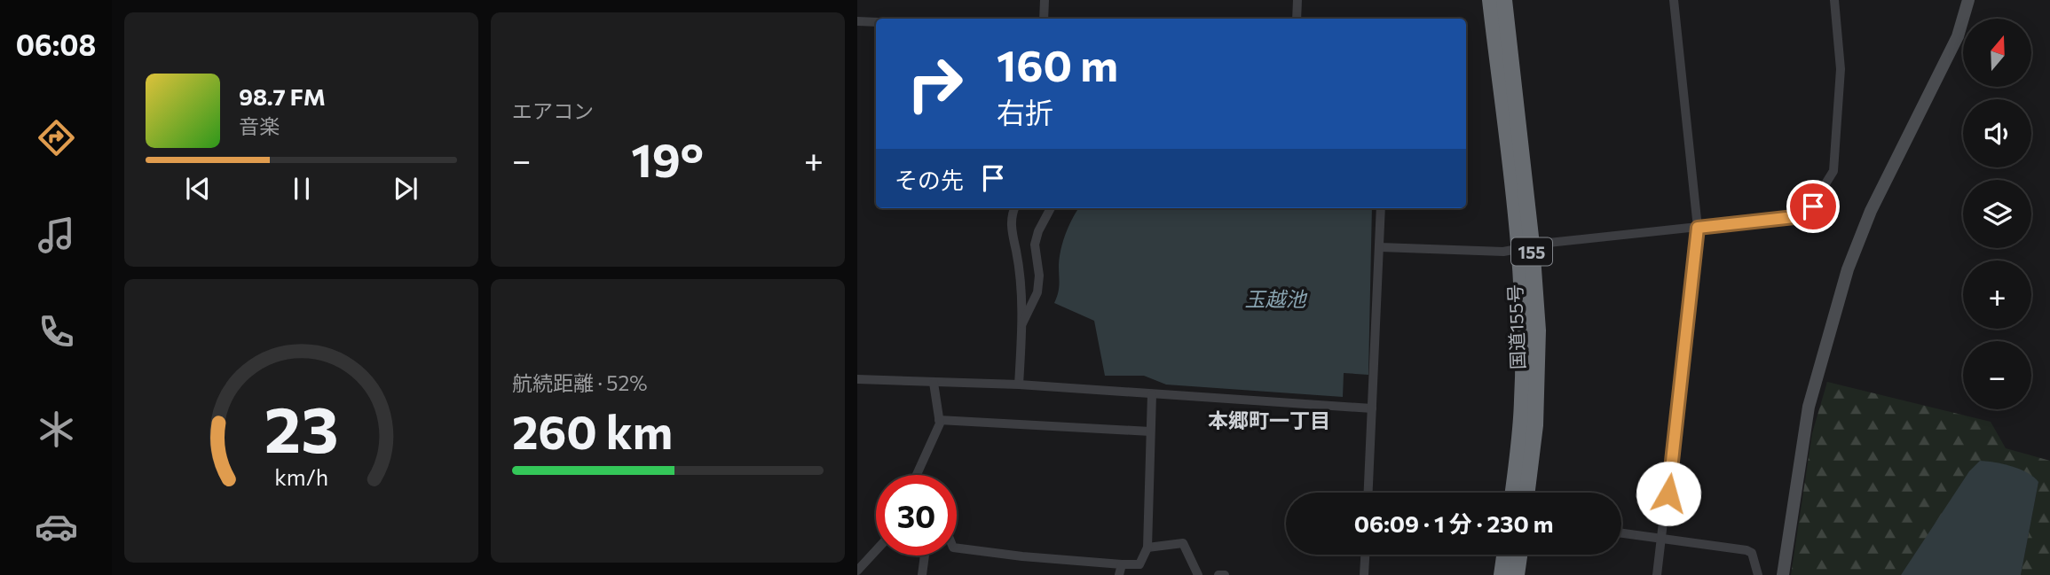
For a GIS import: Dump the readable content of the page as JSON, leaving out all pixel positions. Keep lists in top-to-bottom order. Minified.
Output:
{"streets":{"highway":["155","国道155号"]},"districts":["本郷町一丁目"],"water":["玉越池"],"north":"top","page":{"tabs":"06:08","tile":["エアコン",["航続距離 · 52%","260 km"]],"map_buttons":["+","−"],"turn":["160 m","右折"],"song":["98.7 FM","音楽"],"heat":["−","19°","+"],"then":"その先","limit":"30","trip":"06:09 · 1 分 · 230 m","gauge":["23","km/h"]}}
